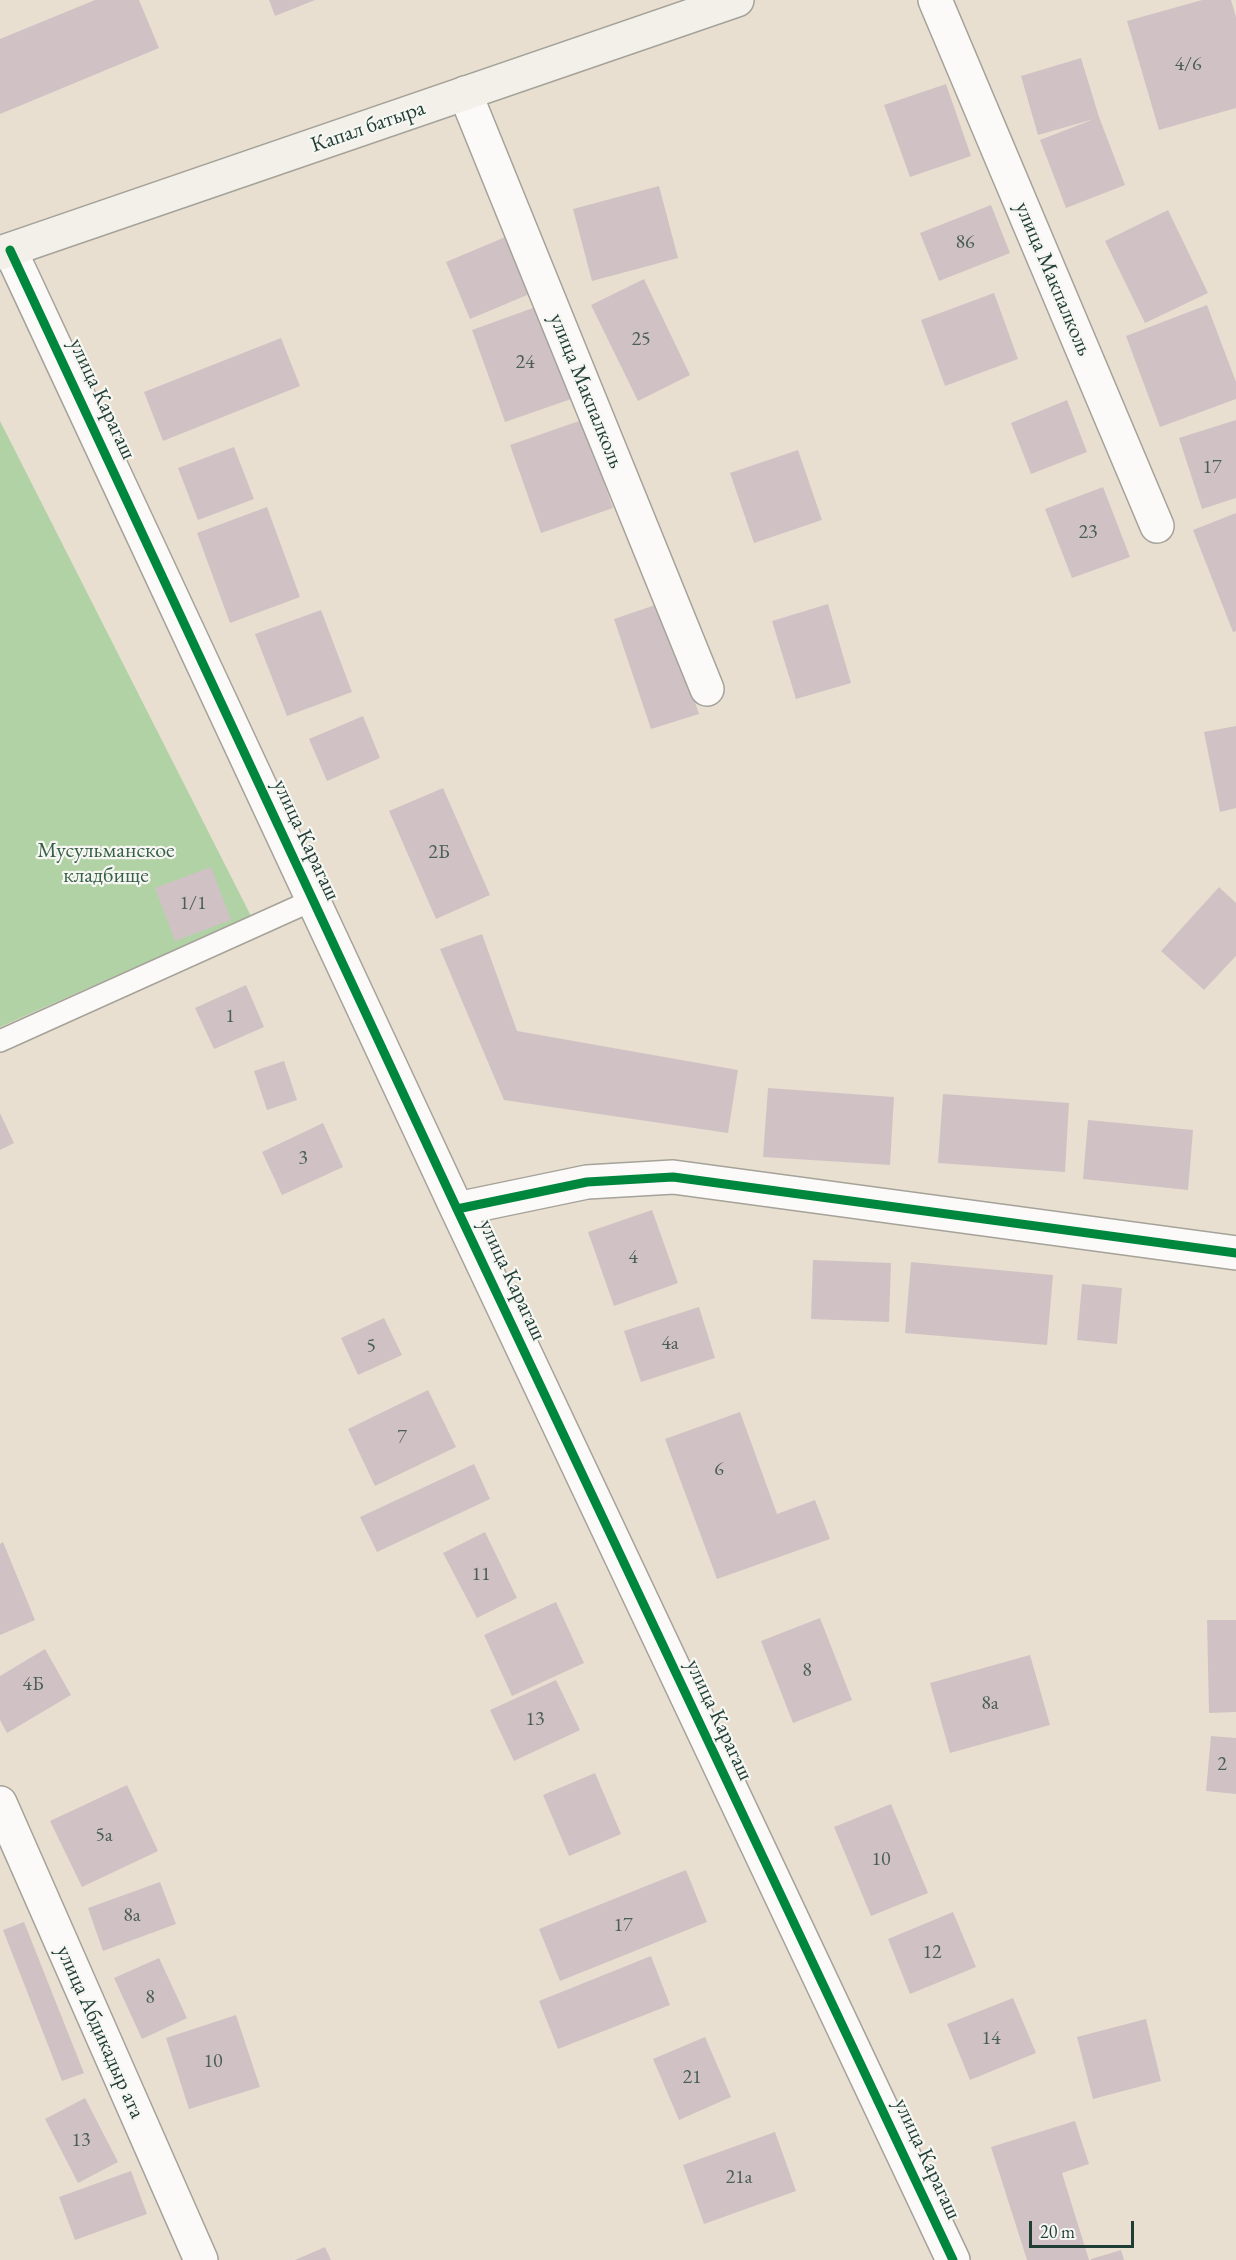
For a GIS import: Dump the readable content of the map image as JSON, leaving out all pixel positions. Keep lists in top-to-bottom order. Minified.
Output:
{"streets":{"street":["Капал батыра","улица Макпалколь","улица Карагаш","улица Абдикадыр ата"]},"crossings":[["Капал батыра","улица Макпалколь"],["Капал батыра","улица Карагаш"]],"parks":["Мусульманское кладбище"],"house_numbers":["4/6","86","25","24","17","23","2Б","1/1","1","3","4","4а","5","7","6","11","8","4Б","8а","13","2","5а","10","8а","17","12","8","14","10","21","13","21а"],"scale_bar":"20 m"}
